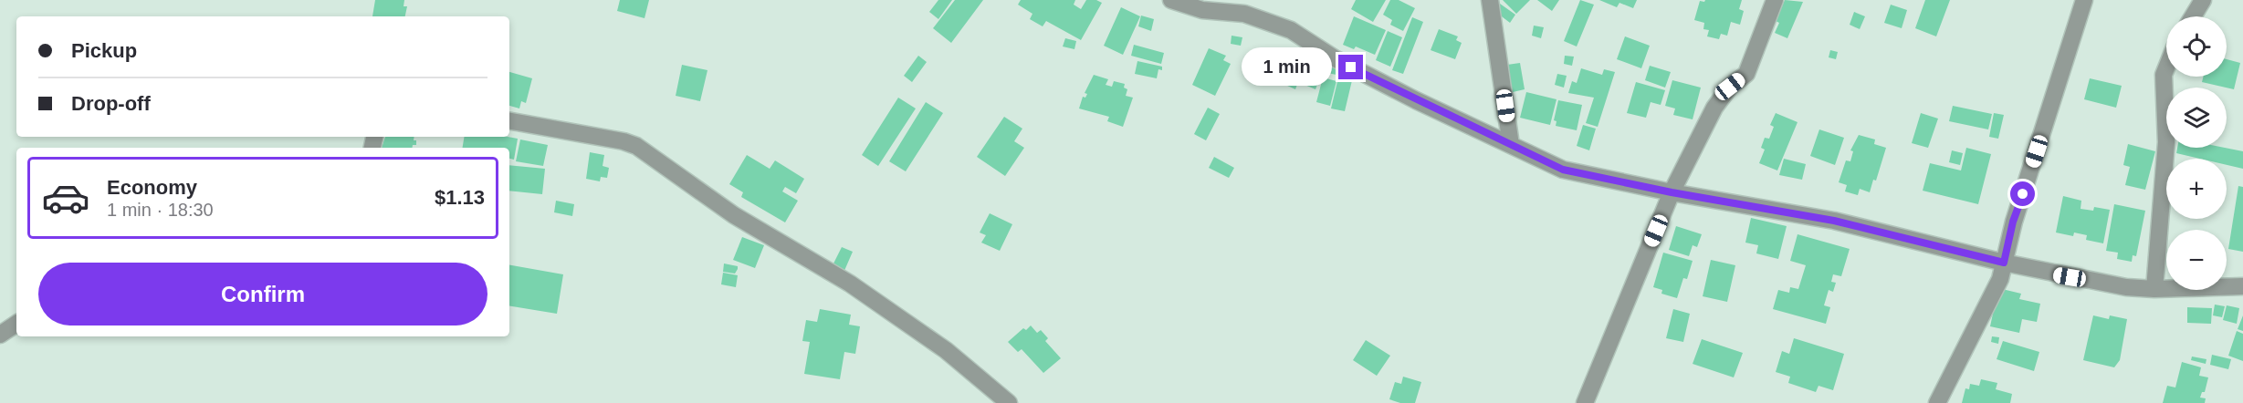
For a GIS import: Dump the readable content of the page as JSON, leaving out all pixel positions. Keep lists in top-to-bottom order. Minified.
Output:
{"page":{"map_buttons":["+","−"],"banner":["Pickup","Drop-off"],"bubble":"1 min","list":[{"name":"Economy","note":"1 min · 18:30","value":"$1.13"}],"buttons":"Confirm"}}
